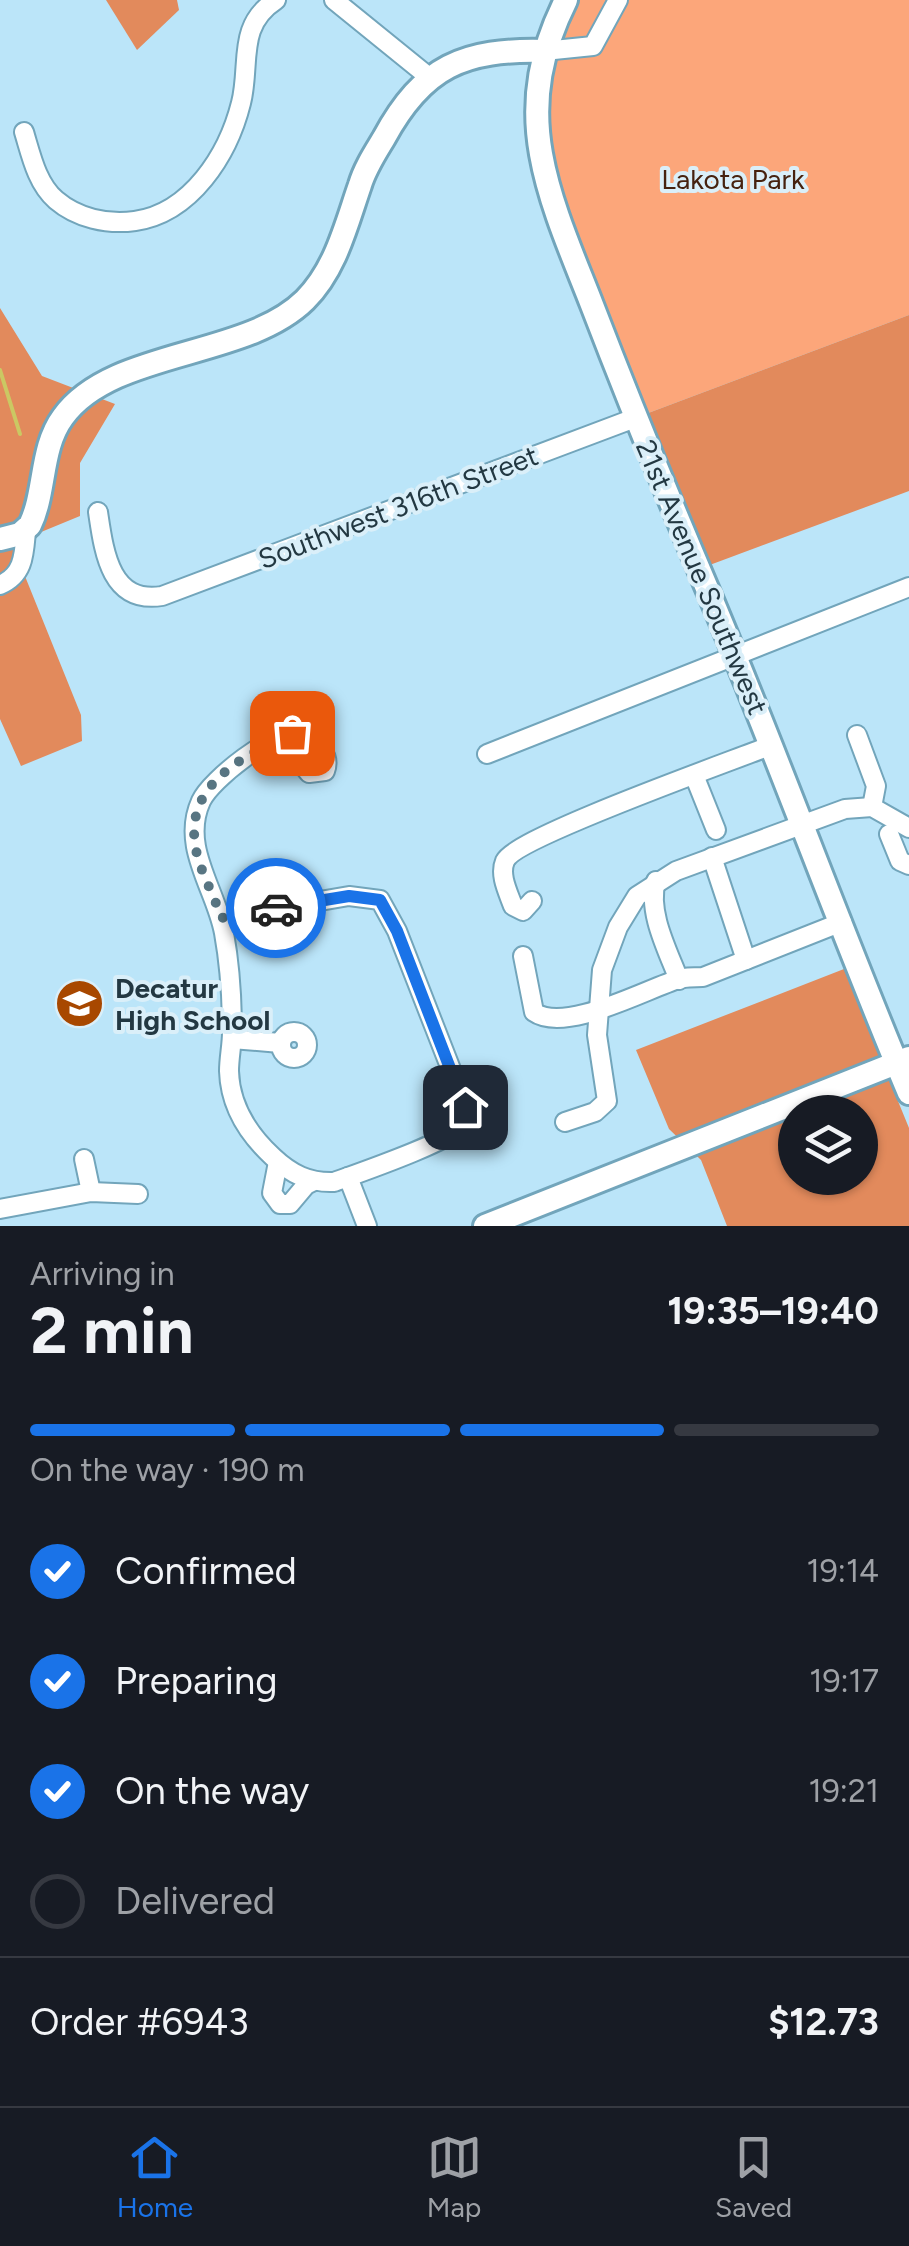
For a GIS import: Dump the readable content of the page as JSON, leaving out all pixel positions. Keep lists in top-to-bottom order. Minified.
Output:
{"streets":{"main road":["21st Avenue Southwest"],"street":["Southwest 316th Street"]},"crossings":[["Southwest 316th Street","21st Avenue Southwest"]],"parks":["Lakota Park"],"places":{"school or university":["Decatur High School"]},"page":{"heading":["2 min","Arriving in","19:35–19:40"],"panel":["Order #6943","$12.73"],"bar":"On the way · 190 m","list":[["Confirmed","19:14"],["Preparing","19:17"],["On the way","19:21"],"Delivered"],"tabs":["Home","Map","Saved"]}}
